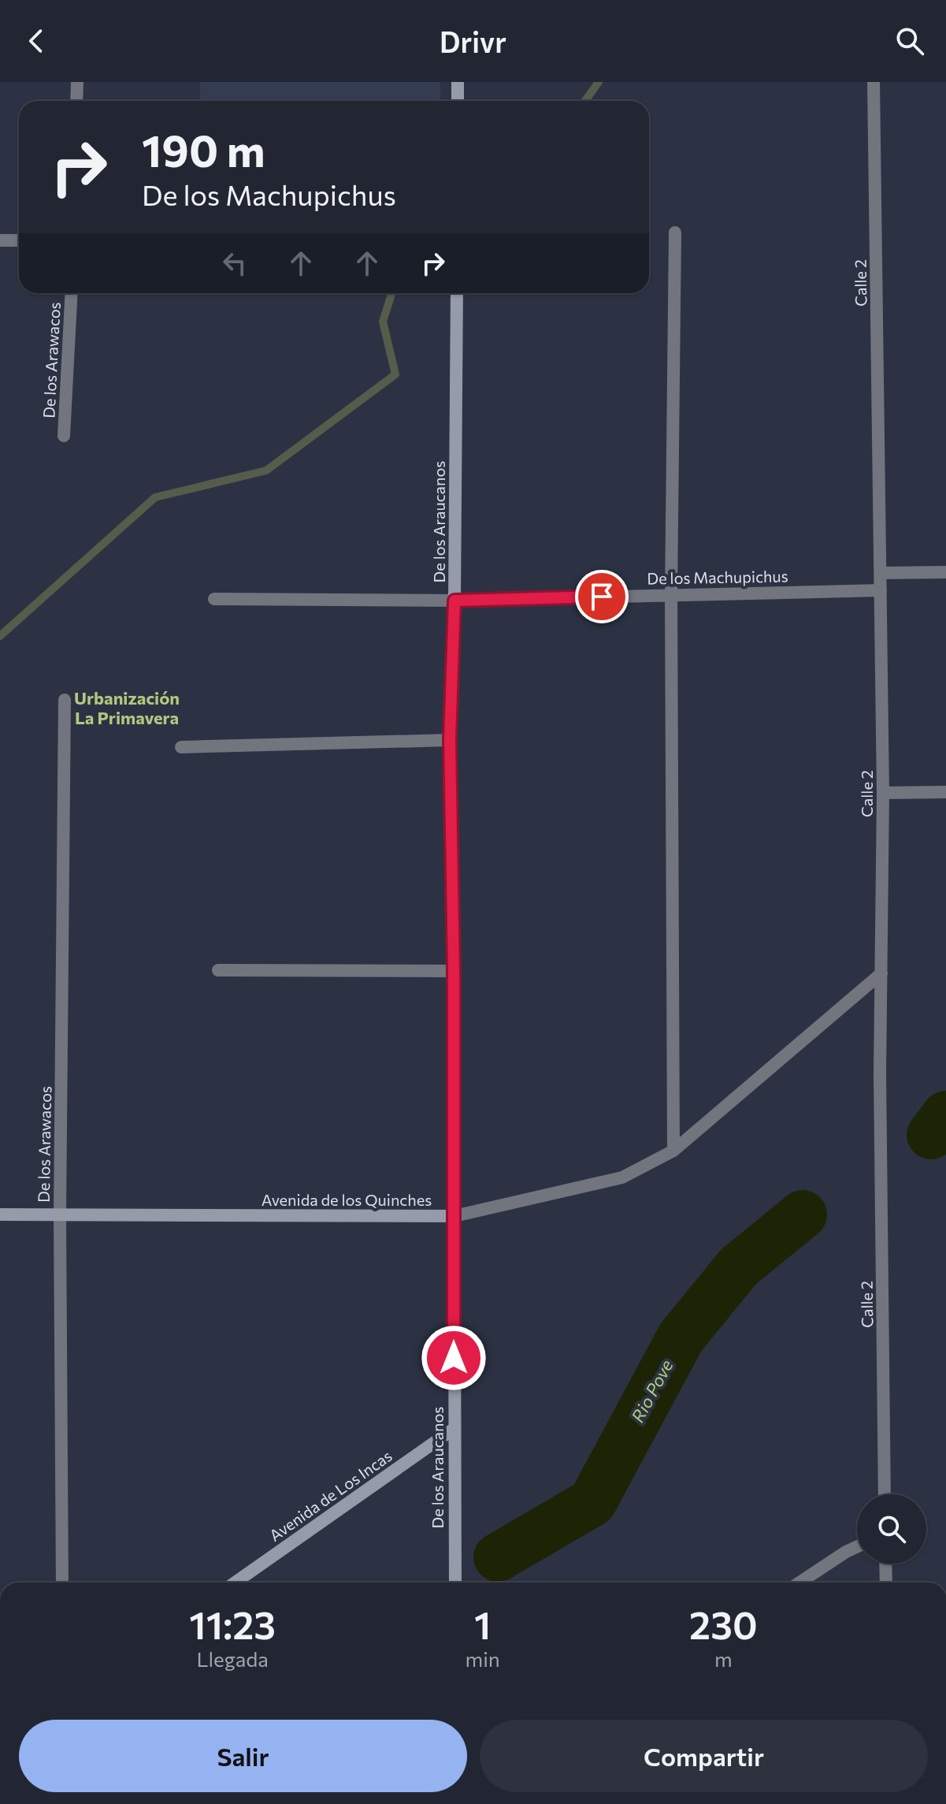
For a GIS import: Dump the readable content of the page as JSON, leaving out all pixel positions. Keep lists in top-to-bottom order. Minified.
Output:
{"streets":{"street":["Calle 2","De los Arawacos","De los Araucanos","De los Machupichus","Avenida de los Quinches","Avenida de Los Incas"]},"crossings":[["Calle 2","De los Machupichus"],["Calle 2","Avenida de los Quinches"],["De los Arawacos","Avenida de los Quinches"],["De los Araucanos","De los Machupichus"],["De los Araucanos","Avenida de los Quinches"],["De los Araucanos","Avenida de Los Incas"]],"districts":["Urbanización La Primavera"],"water":["Rio Pove"],"page":{"header":"Drivr","turn":["190 m","De los Machupichus"],"eta":["11:23","Llegada","1","min","230","m"],"buttons":["Salir","Compartir"]}}
